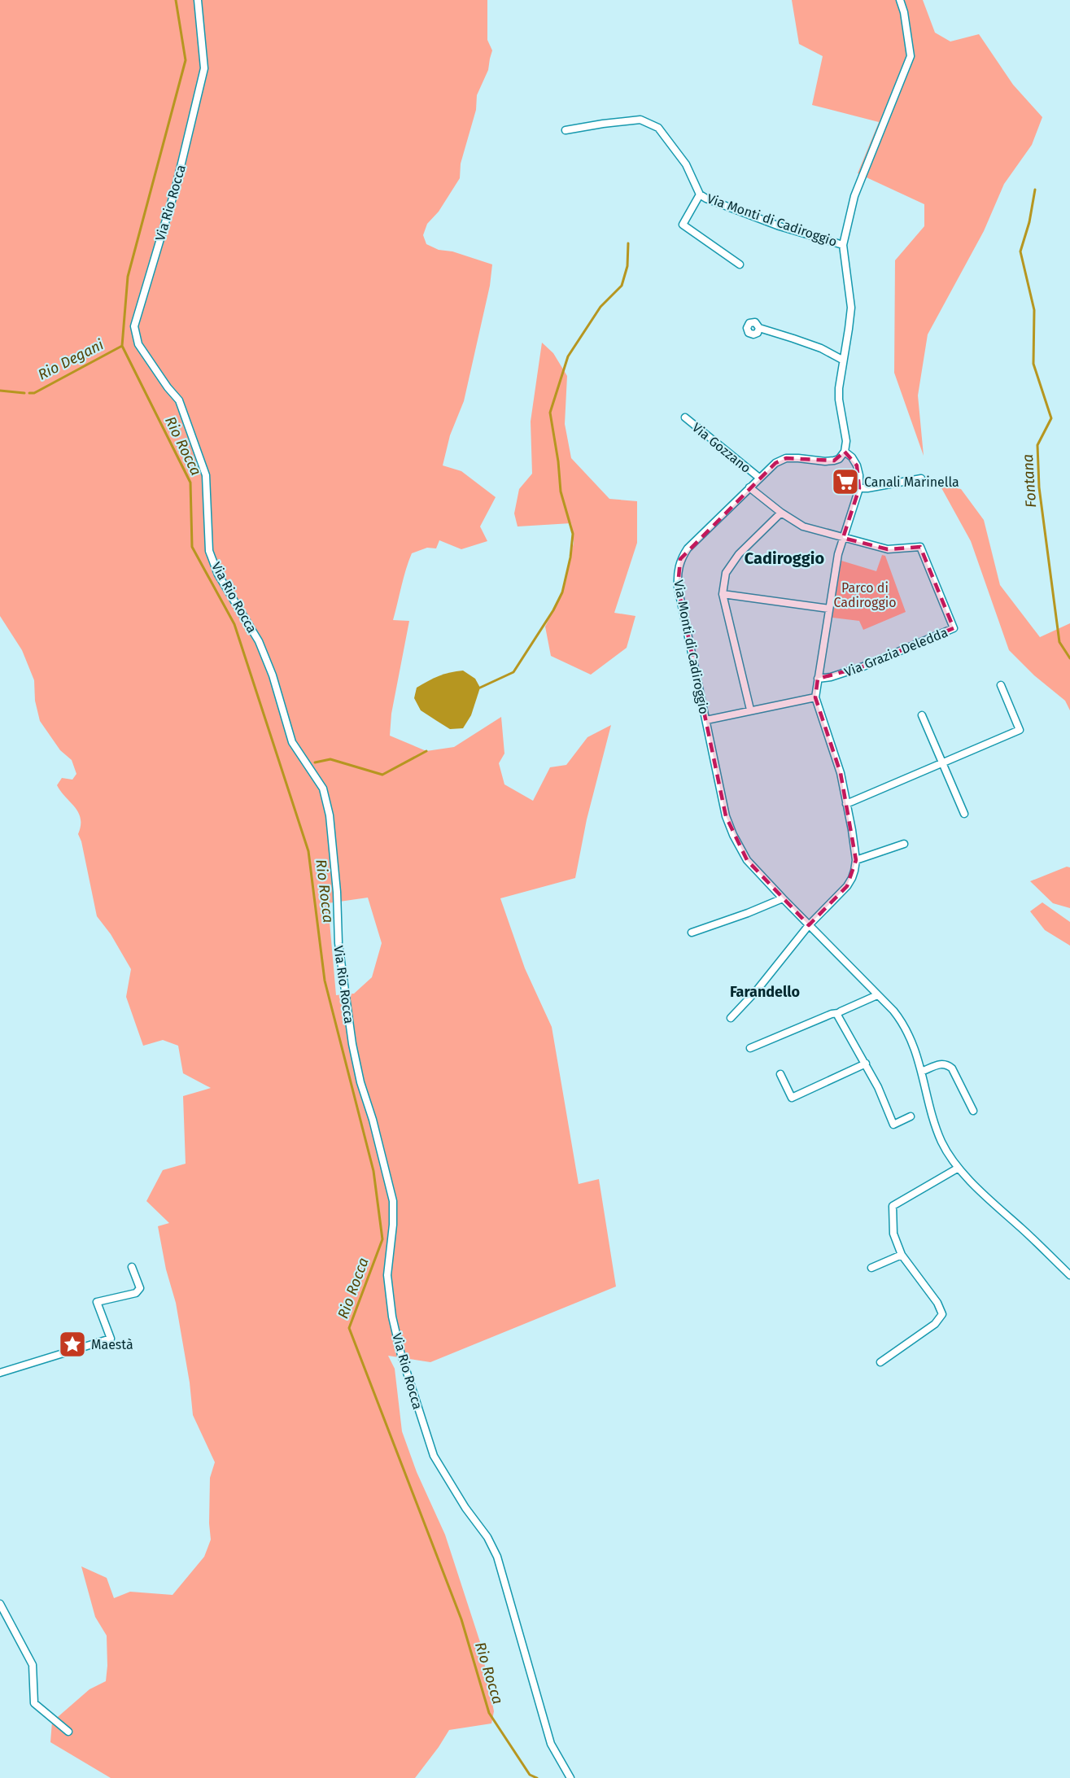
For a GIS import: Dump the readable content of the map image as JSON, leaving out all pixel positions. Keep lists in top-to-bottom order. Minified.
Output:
{"streets":{"street":["Via Rio Rocca","Via Monti di Cadiroggio","Via Gozzano","Via Grazia Deledda"]},"crossings":[["Via Monti di Cadiroggio","Via Gozzano"]],"districts":["Cadiroggio","Farandello"],"water":["Rio Degani","Rio Rocca","Fontana"],"parks":["Parco di Cadiroggio"],"places":{"supermarket":["Canali Marinella"],"place":["Maestà"]}}
